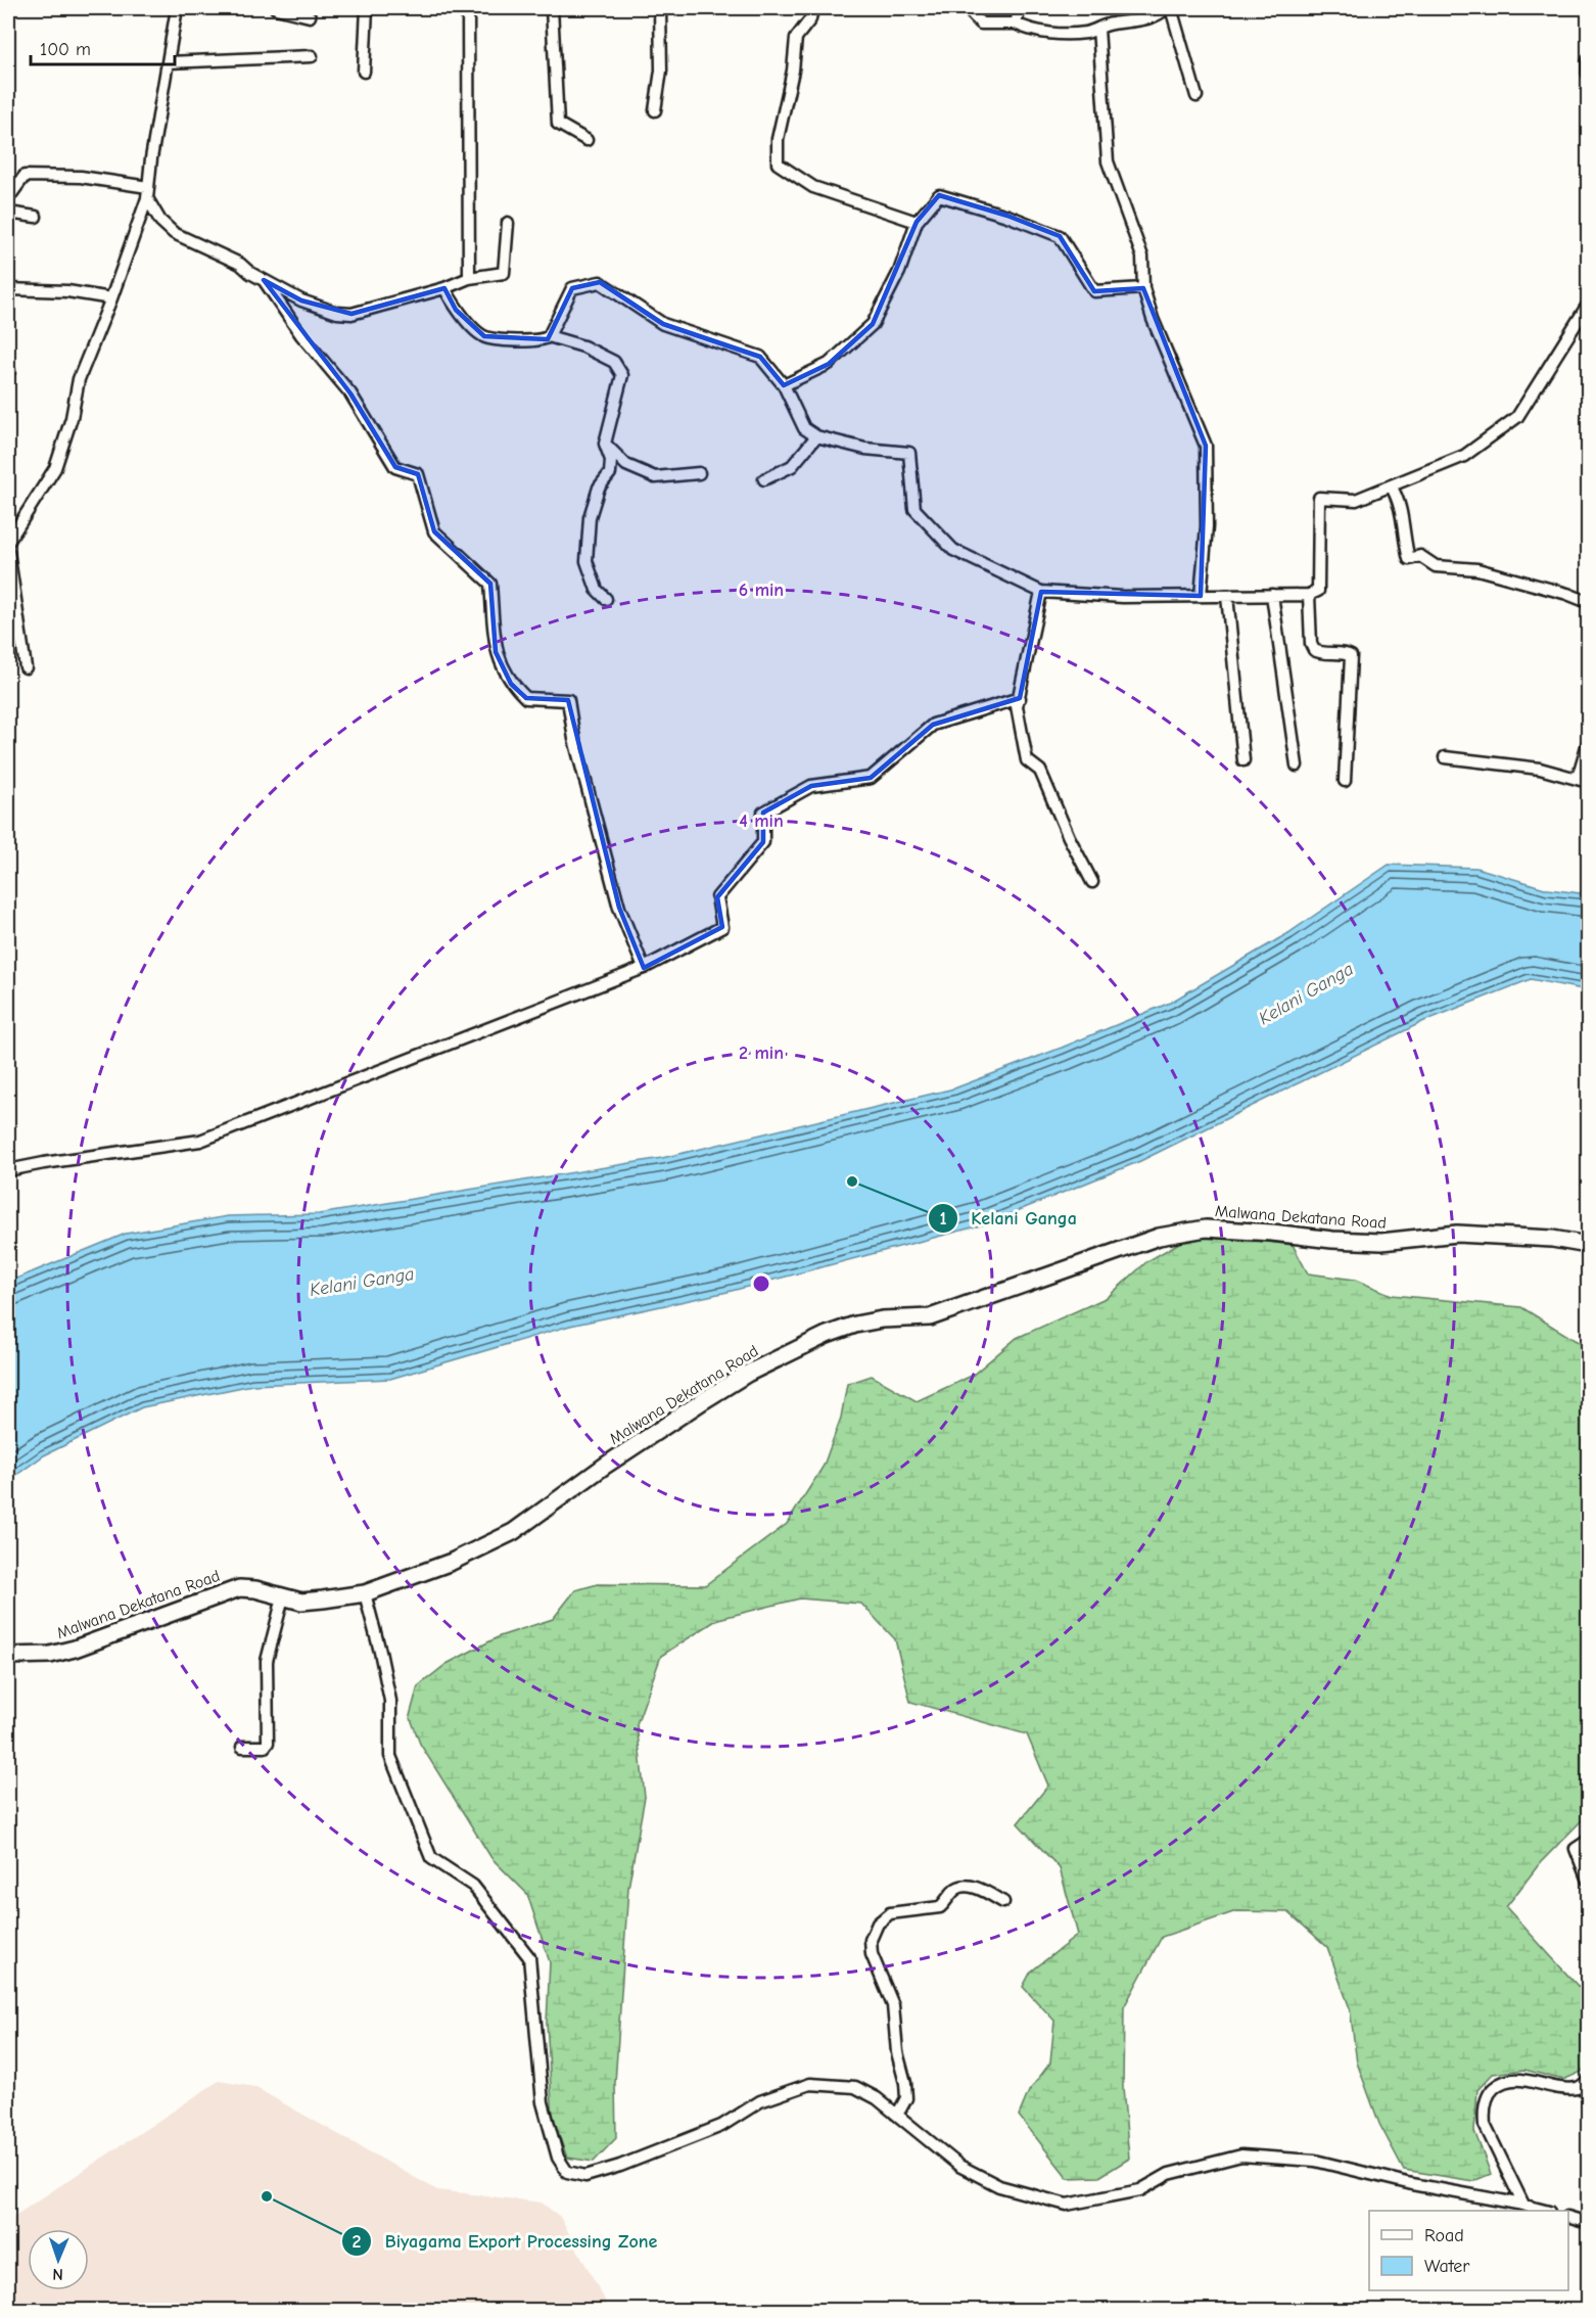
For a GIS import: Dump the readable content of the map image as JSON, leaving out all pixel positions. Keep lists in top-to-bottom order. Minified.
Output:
{"streets":{"main road":["Malwana Dekatana Road"]},"water":["Kelani Ganga"],"places":["Kelani Ganga","Biyagama Export Processing Zone"],"legend":["Road","Water"],"scale_bar":"100 m","north":"bottom","rings":["6 min","4 min","2 min"]}
